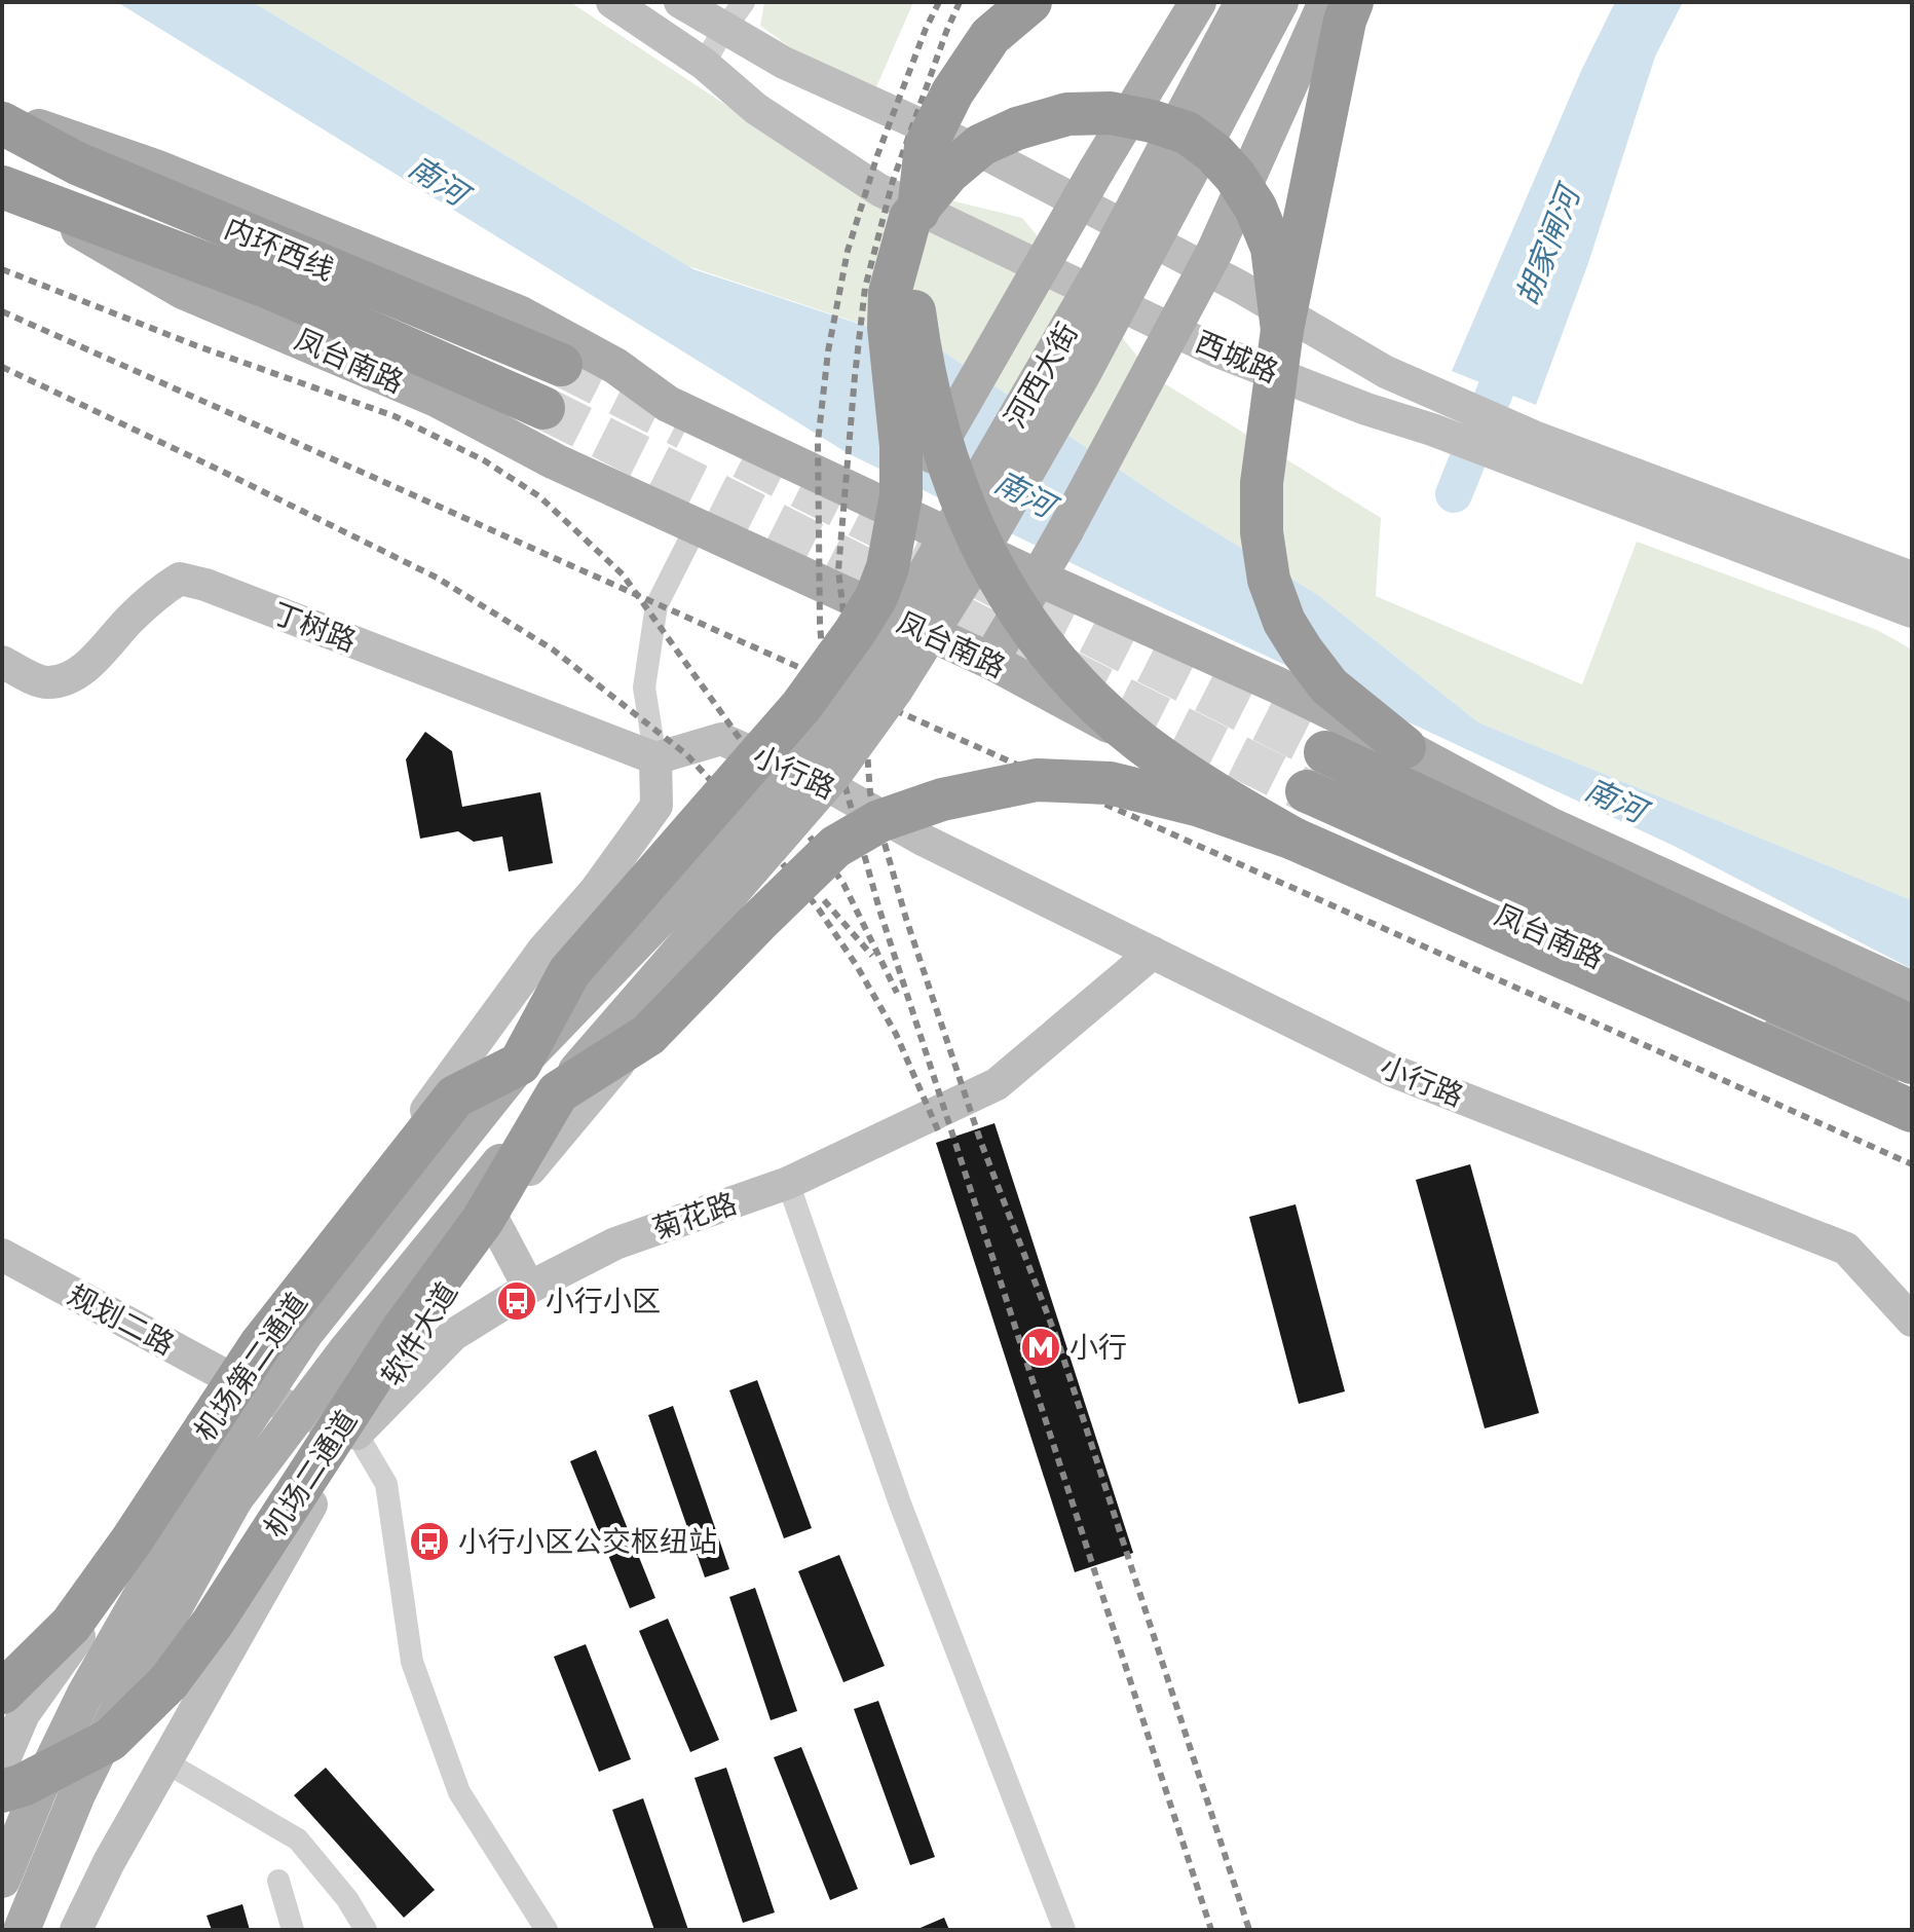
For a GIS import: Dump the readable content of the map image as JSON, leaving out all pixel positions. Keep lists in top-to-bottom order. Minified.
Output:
{"streets":{"highway":["内环西线","凤台南路","机场第二通道","机场二通道"],"main road":["河西大街","软件大道"],"street":["西城路","丁树路","小行路","菊花路","规划二路"]},"crossings":[["内环西线","凤台南路"],["河西大街","软件大道"],["河西大街","机场第二通道"],["丁树路","小行路"],["小行路","菊花路"],["小行路","软件大道"],["菊花路","软件大道"],["软件大道","机场二通道"]],"water":["南河","胡家闸河"],"places":{"bus stop":["小行小区","小行小区公交枢纽站"],"metro station":["小行"]}}
